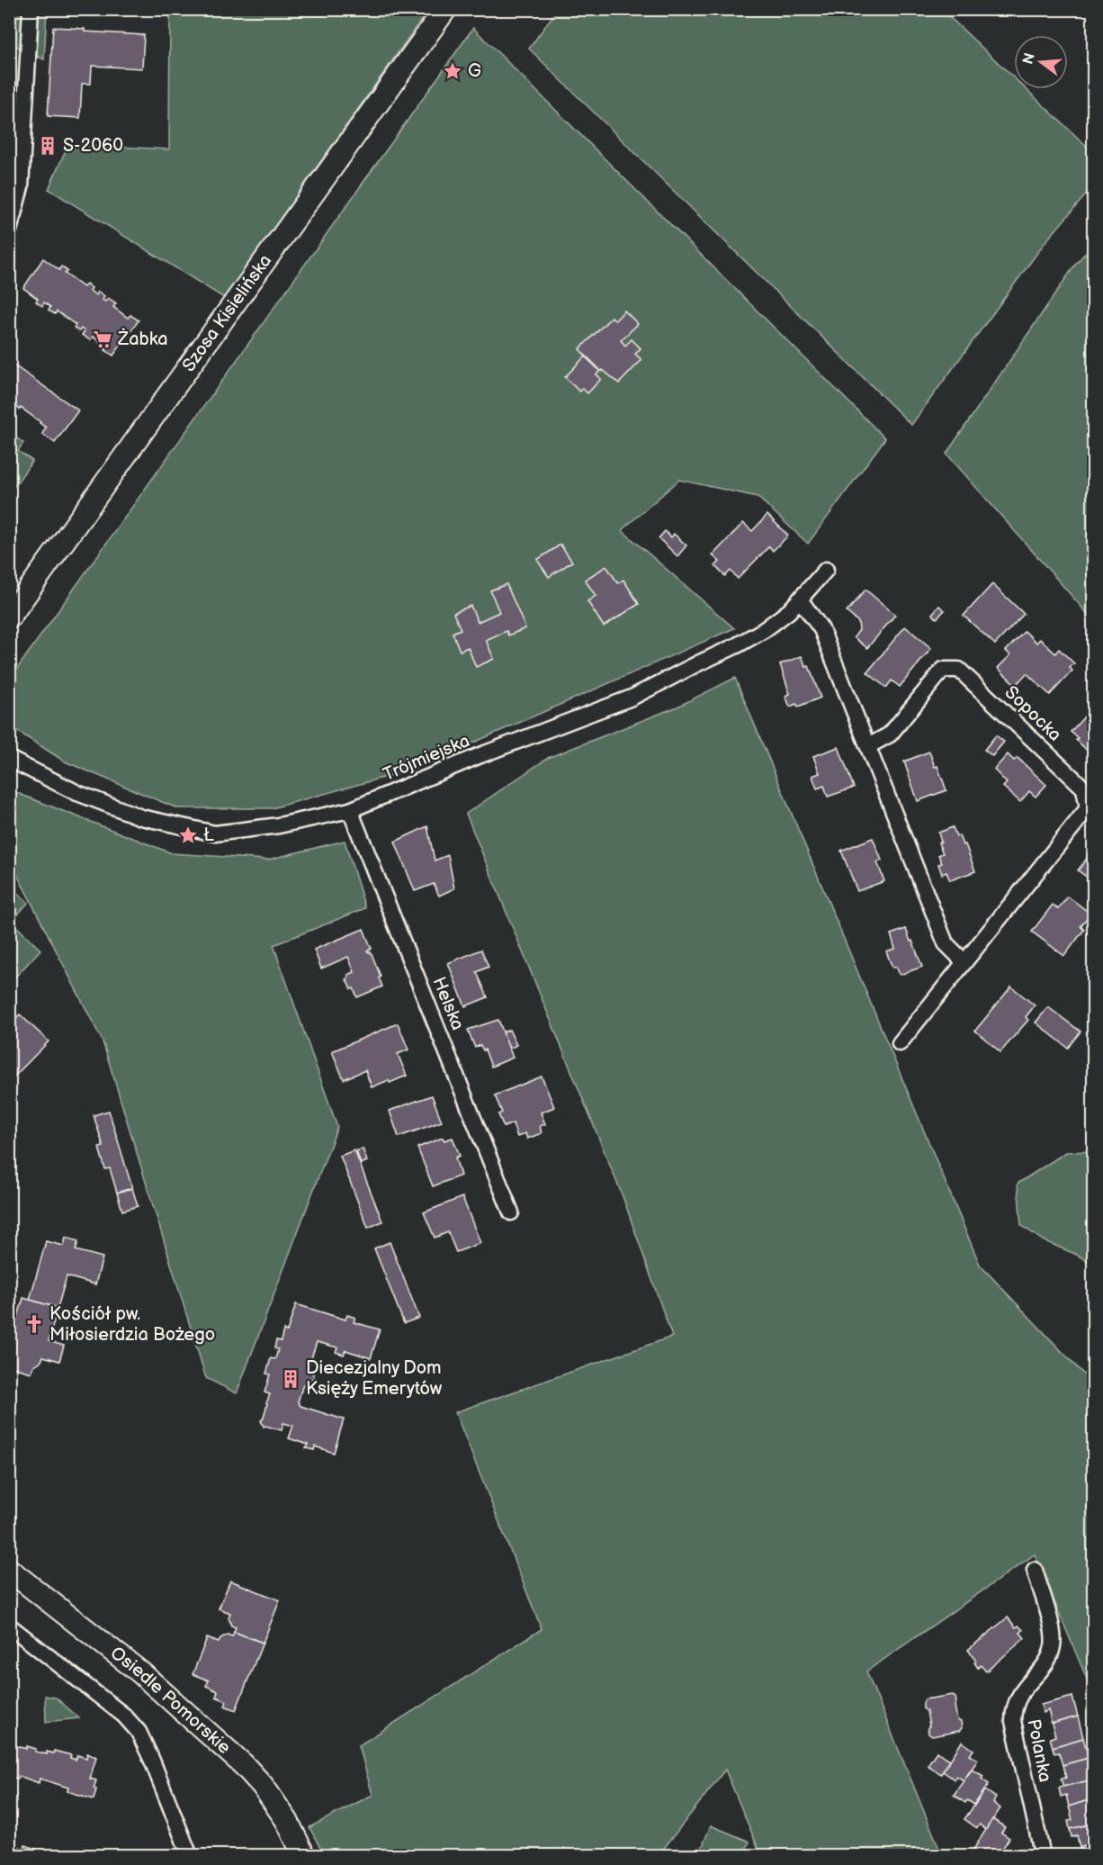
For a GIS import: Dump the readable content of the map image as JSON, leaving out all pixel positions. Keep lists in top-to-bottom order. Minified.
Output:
{"streets":{"street":["Szosa Kisielińska","Sopocka","Trójmiejska","Helska","Osiedle Pomorskie","Polanka"]},"crossings":[["Trójmiejska","Helska"]],"places":{"place":["G","Ł"],"building":["S-2060","Diecezjalny Dom Księży Emerytów"],"supermarket":["Żabka"],"church":["Kościół pw. Miłosierdzia Bożego"]},"north":"left"}
